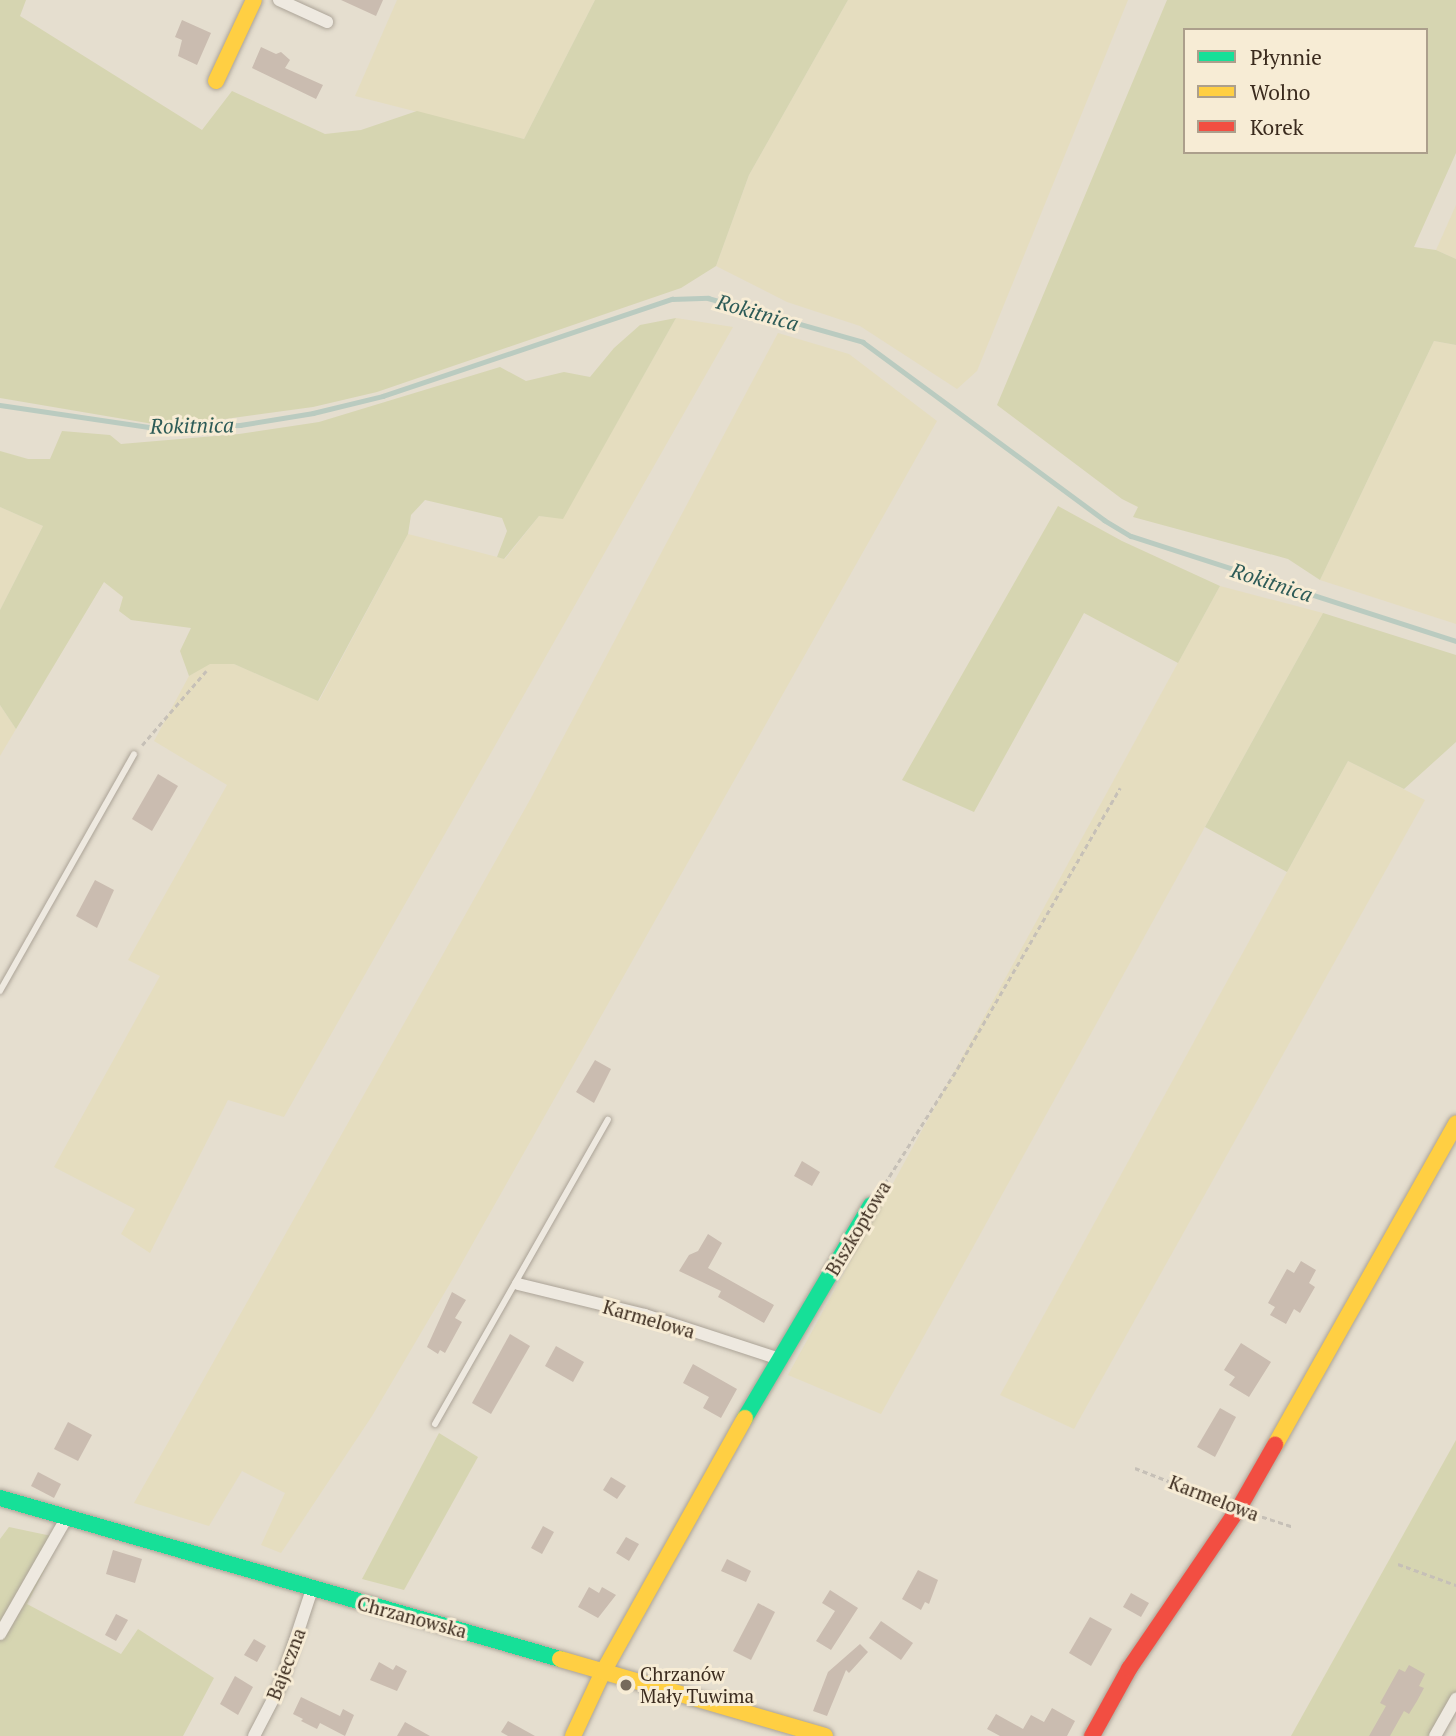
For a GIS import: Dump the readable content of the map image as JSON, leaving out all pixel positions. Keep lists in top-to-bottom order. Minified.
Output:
{"streets":{"street":["Biszkoptowa","Karmelowa","Chrzanowska","Bajeczna"]},"crossings":[["Biszkoptowa","Karmelowa"],["Biszkoptowa","Chrzanowska"],["Chrzanowska","Bajeczna"]],"water":["Rokitnica"],"places":["Chrzanów Mały Tuwima"],"legend":["Płynnie","Wolno","Korek"]}
